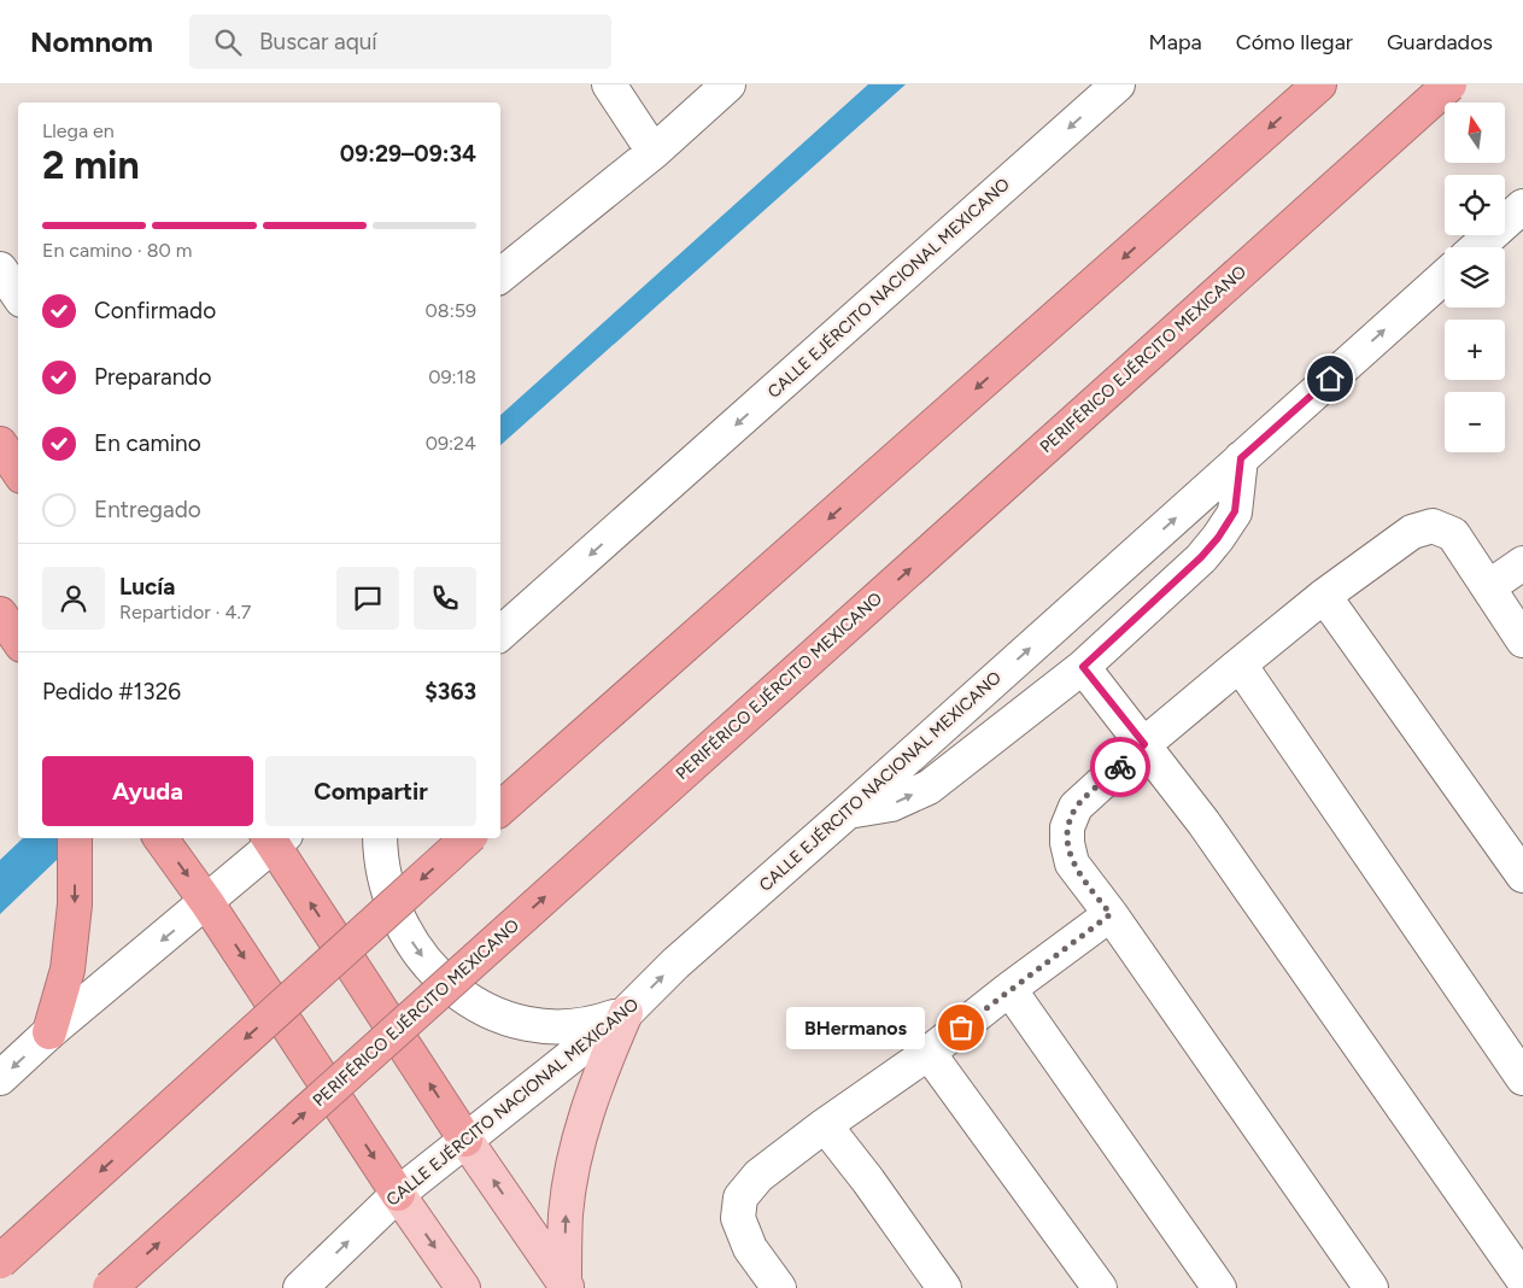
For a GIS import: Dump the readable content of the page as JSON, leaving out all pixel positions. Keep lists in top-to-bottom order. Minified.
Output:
{"streets":{"highway":["PERIFÉRICO EJÉRCITO MEXICANO"],"street":["CALLE EJÉRCITO NACIONAL MEXICANO"]},"places":["BHermanos"],"north":"top","page":{"header":"Nomnom","search":"Buscar aquí","nav":["Mapa","Cómo llegar","Guardados"],"map_buttons":["+","−"],"heading":["2 min","Llega en","09:29–09:34"],"panel":["Lucía","Repartidor · 4.7","Pedido #1326","$363"],"bar":"En camino · 80 m","list":[["Confirmado","08:59"],["Preparando","09:18"],["En camino","09:24"],"Entregado"],"buttons":["Ayuda","Compartir"],"bubble":"BHermanos"}}
